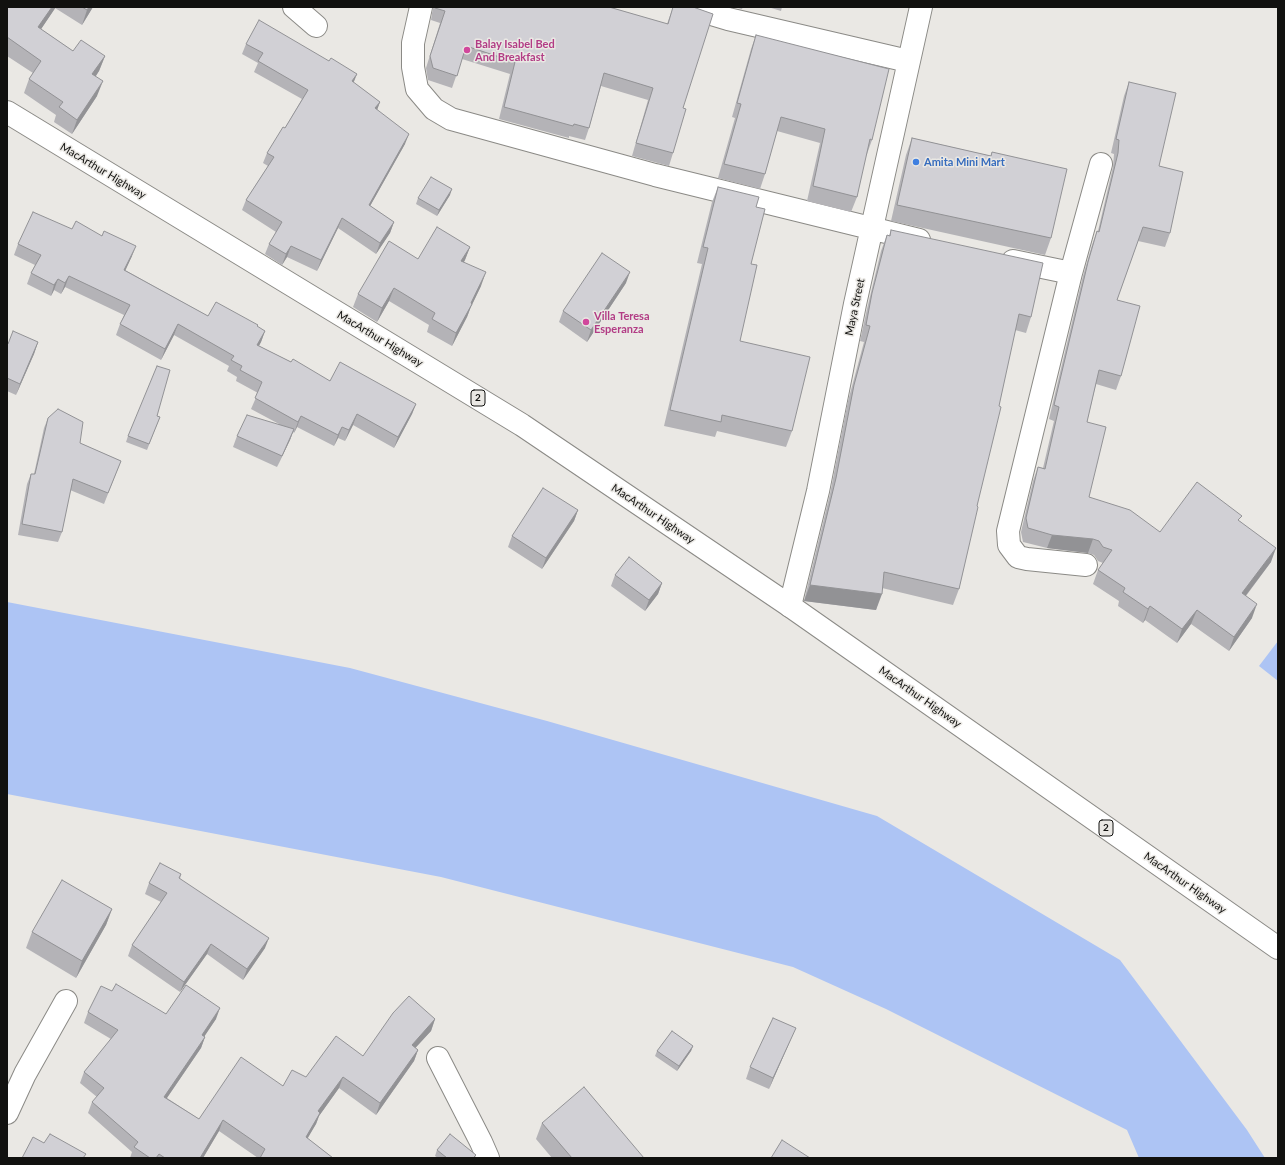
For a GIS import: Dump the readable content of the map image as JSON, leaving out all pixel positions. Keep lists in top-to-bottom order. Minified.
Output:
{"streets":{"main road":["MacArthur Highway","Maya Street","2"]},"crossings":[["MacArthur Highway","Maya Street"]],"places":["Balay Isabel Bed And Breakfast","Amita Mini Mart","Villa Teresa Esperanza"]}
